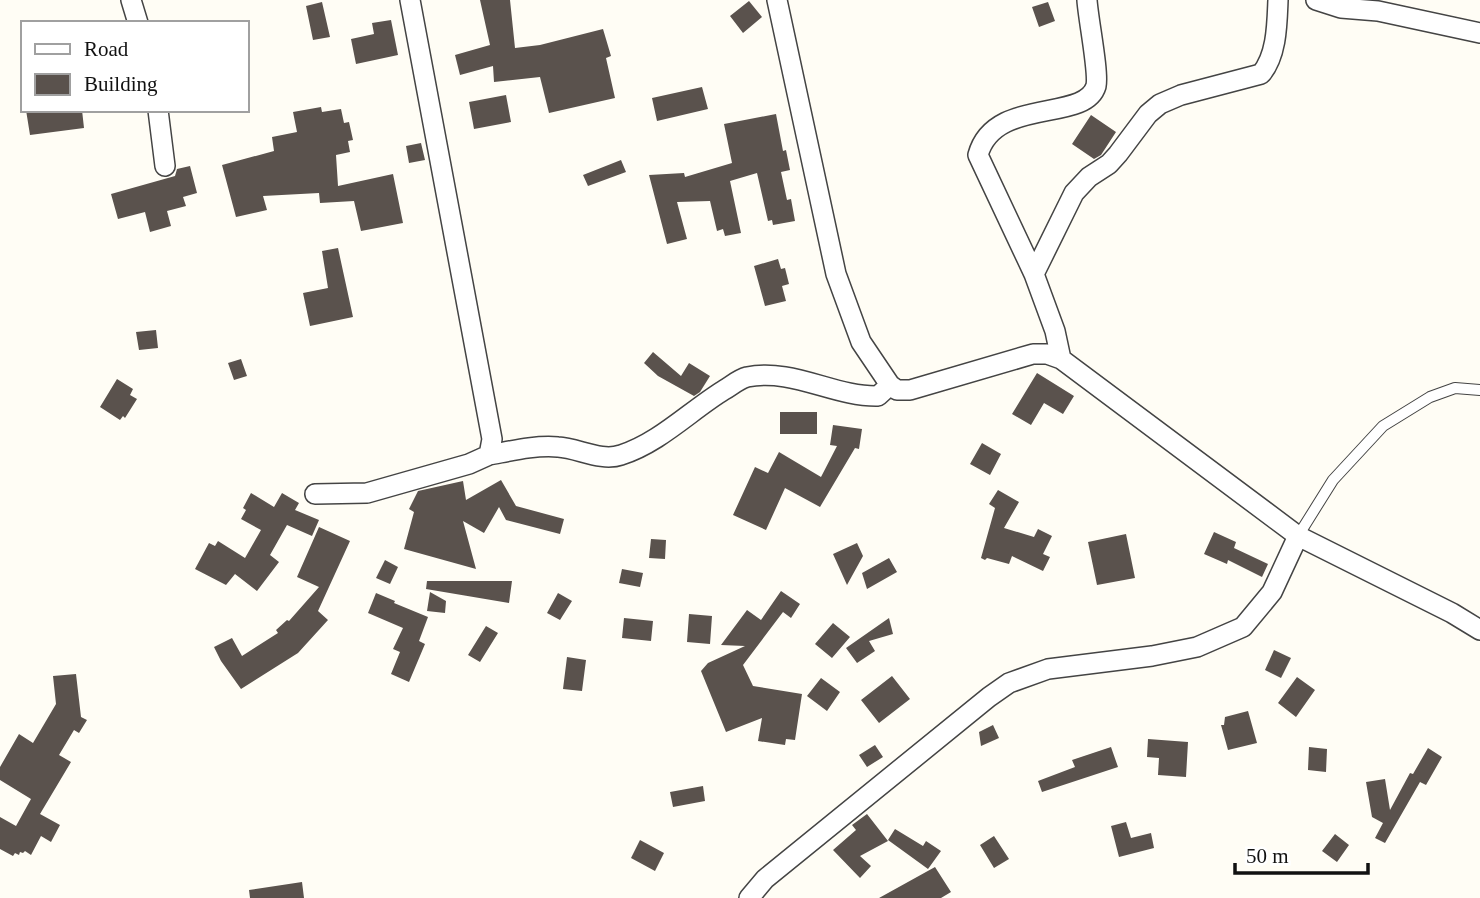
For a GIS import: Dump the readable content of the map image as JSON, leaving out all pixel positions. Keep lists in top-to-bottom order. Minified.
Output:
{"legend":["Road","Building"],"scale_bar":"50 m"}
